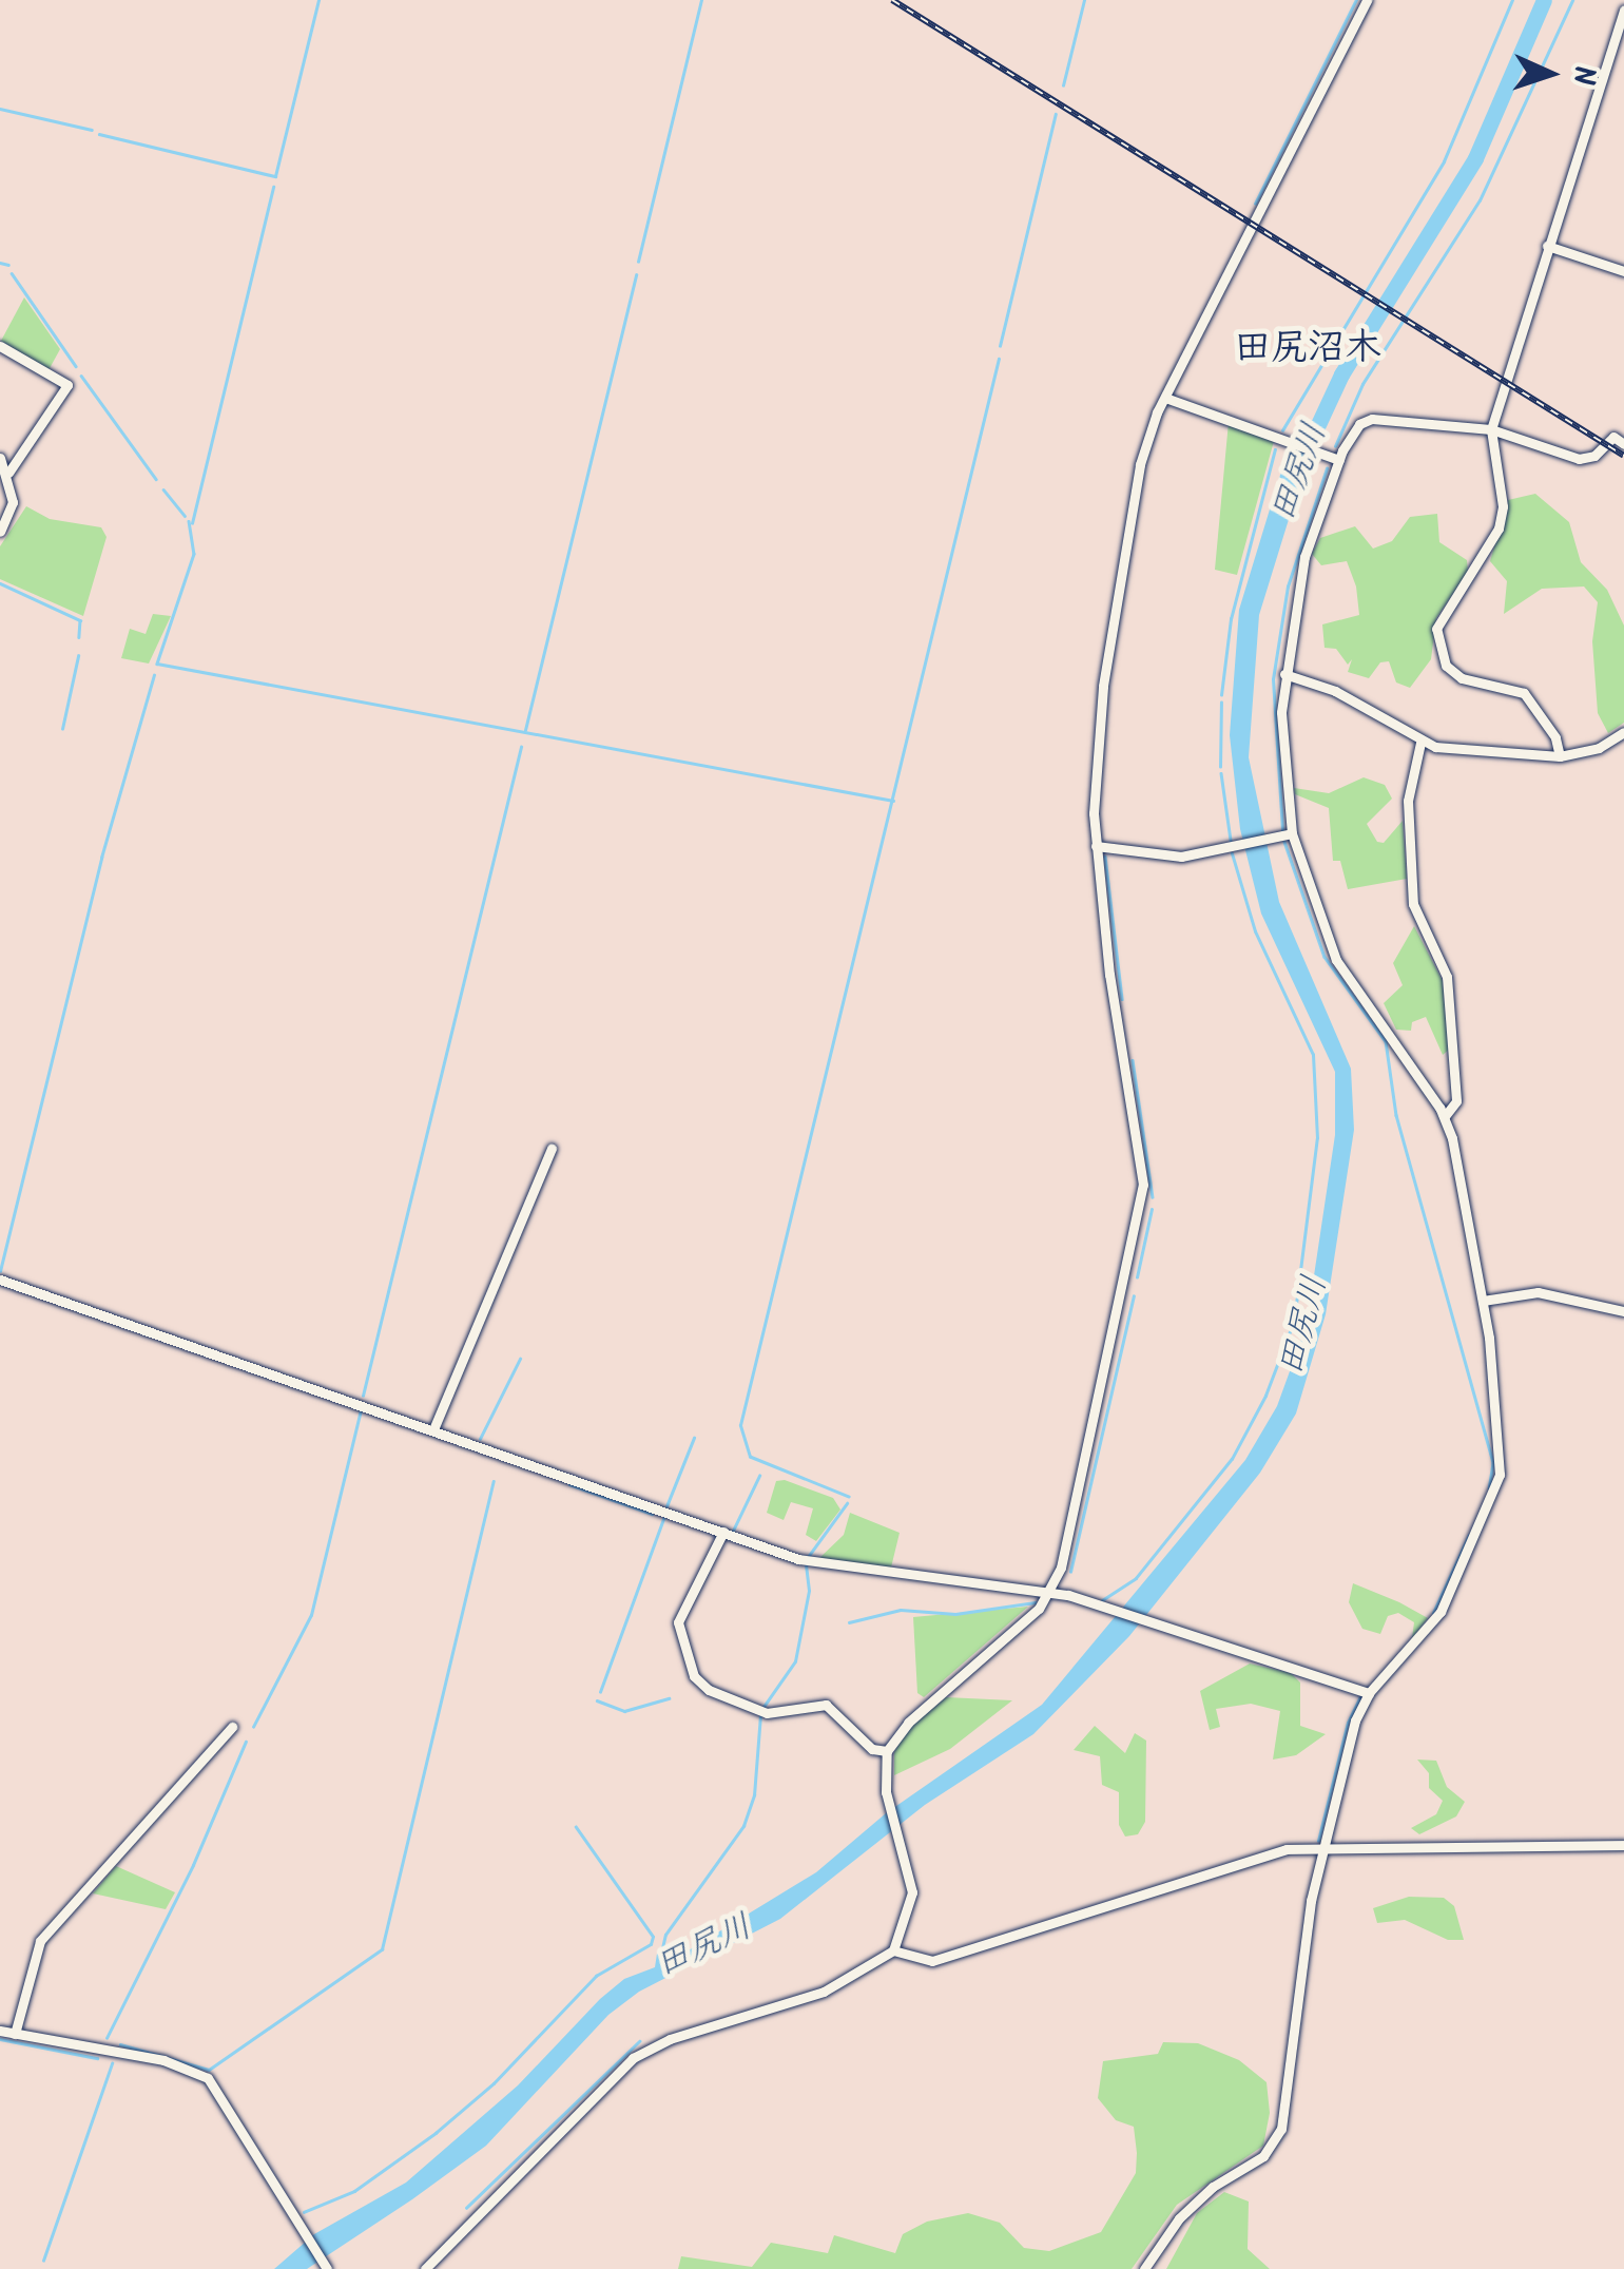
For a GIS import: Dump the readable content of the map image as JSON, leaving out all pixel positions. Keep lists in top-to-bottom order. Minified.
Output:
{"districts":["田尻沼木"],"water":["田尻川"],"north":"right"}
